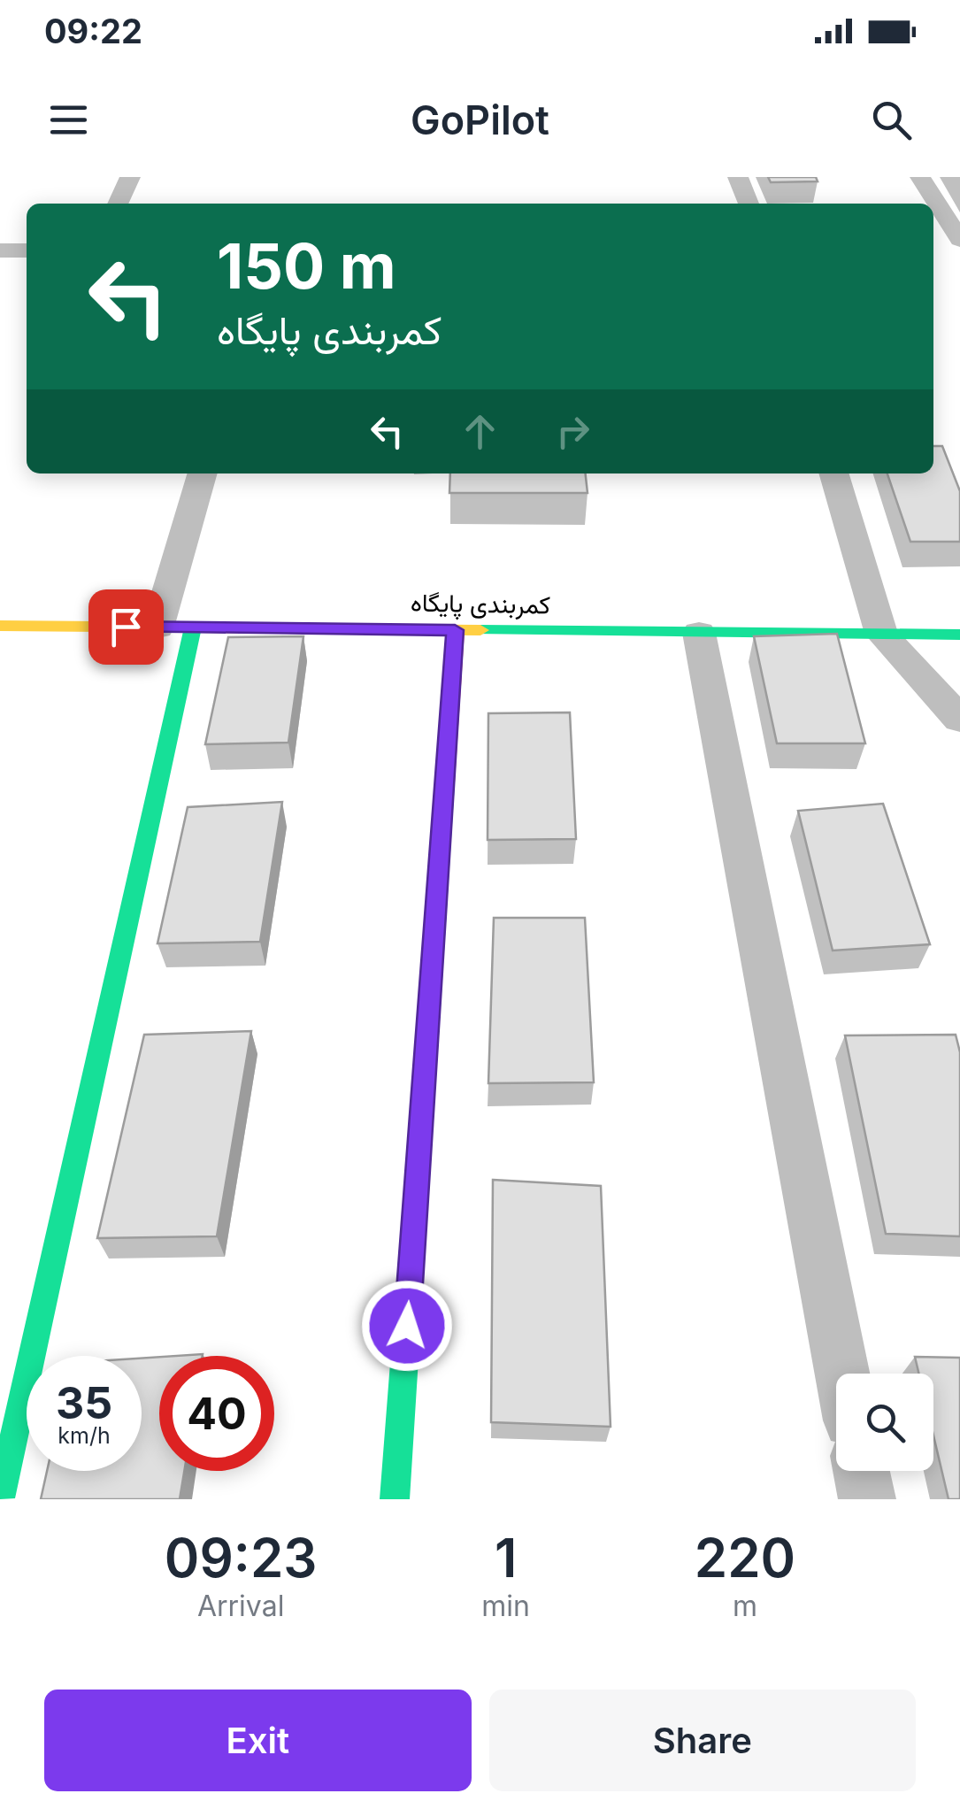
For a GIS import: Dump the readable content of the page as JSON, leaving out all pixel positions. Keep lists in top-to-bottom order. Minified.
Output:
{"streets":{"street":["کمربندی پایگاه"]},"page":{"status":"09:22","header":"GoPilot","turn":["150 m","کمربندی پایگاه"],"speed":"35 km/h","limit":"40","eta":["09:23","Arrival","1","min","220","m"],"buttons":["Exit","Share"]}}
